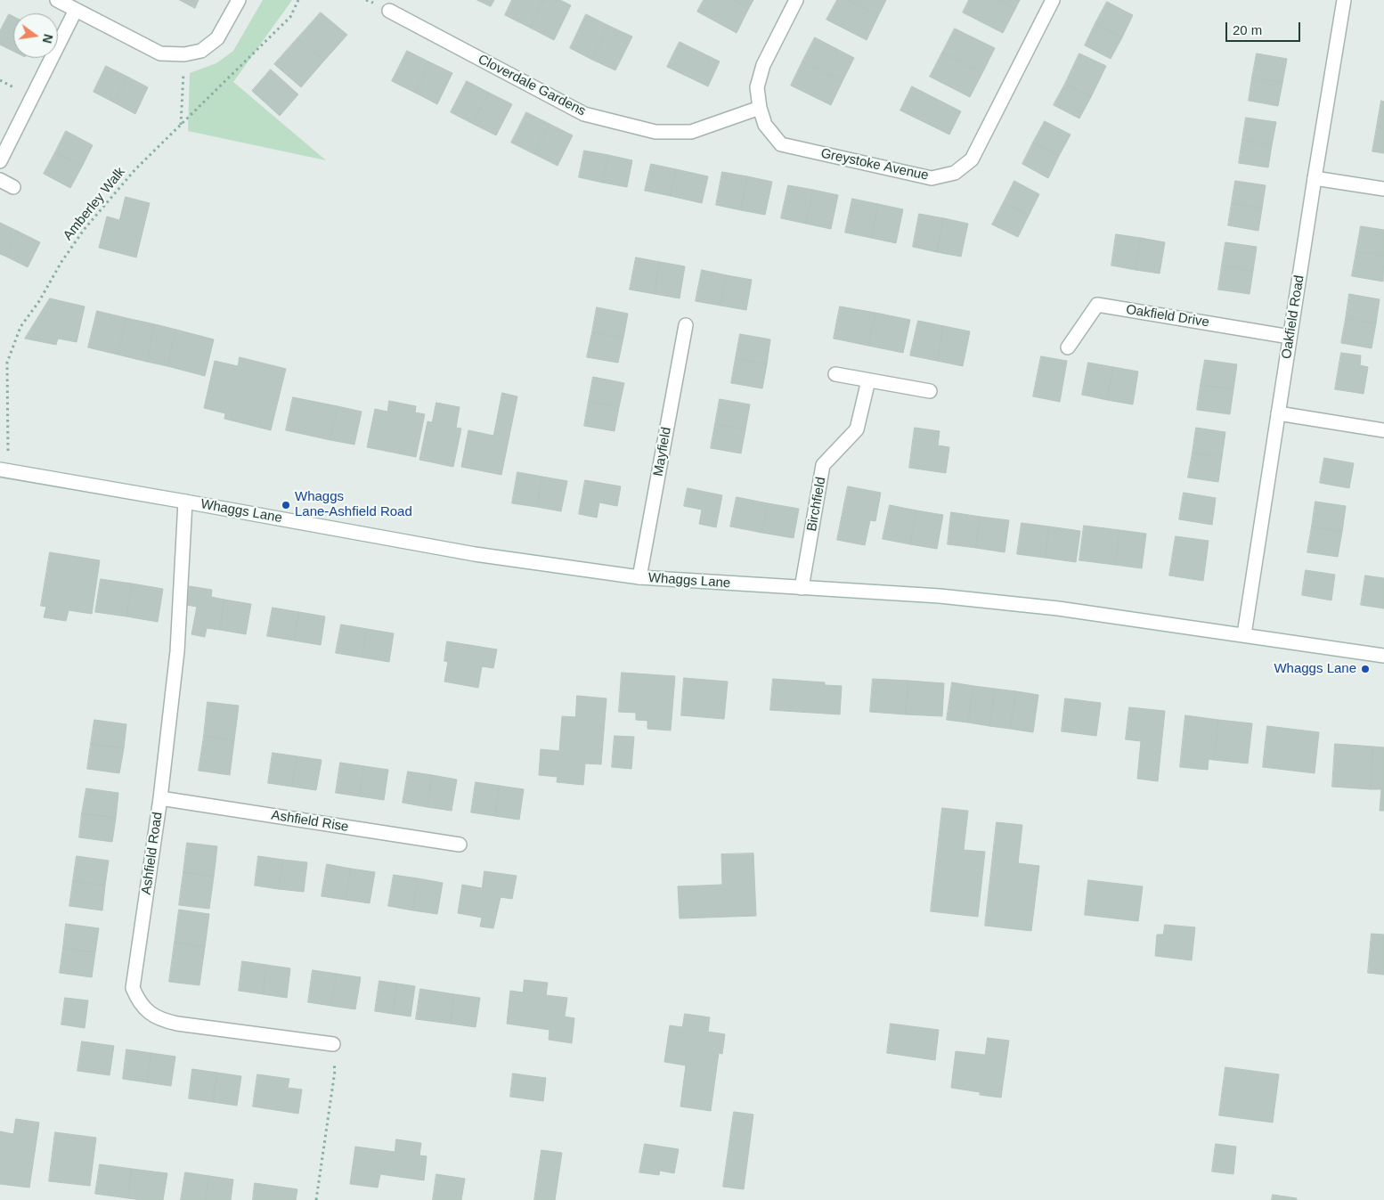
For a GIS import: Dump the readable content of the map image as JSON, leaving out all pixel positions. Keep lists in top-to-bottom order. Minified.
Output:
{"streets":{"street":["Cloverdale Gardens","Greystoke Avenue","Oakfield Drive","Oakfield Road","Mayfield","Birchfield","Whaggs Lane","Ashfield Rise","Ashfield Road"],"path":["Amberley Walk"]},"crossings":[["Cloverdale Gardens","Greystoke Avenue"],["Amberley Walk","Whaggs Lane"],["Oakfield Drive","Oakfield Road"],["Oakfield Road","Whaggs Lane"],["Mayfield","Whaggs Lane"],["Birchfield","Whaggs Lane"],["Whaggs Lane","Ashfield Road"],["Ashfield Rise","Ashfield Road"]],"places":["Whaggs Lane-Ashfield Road","Whaggs Lane"],"scale_bar":"20 m","north":"right"}
